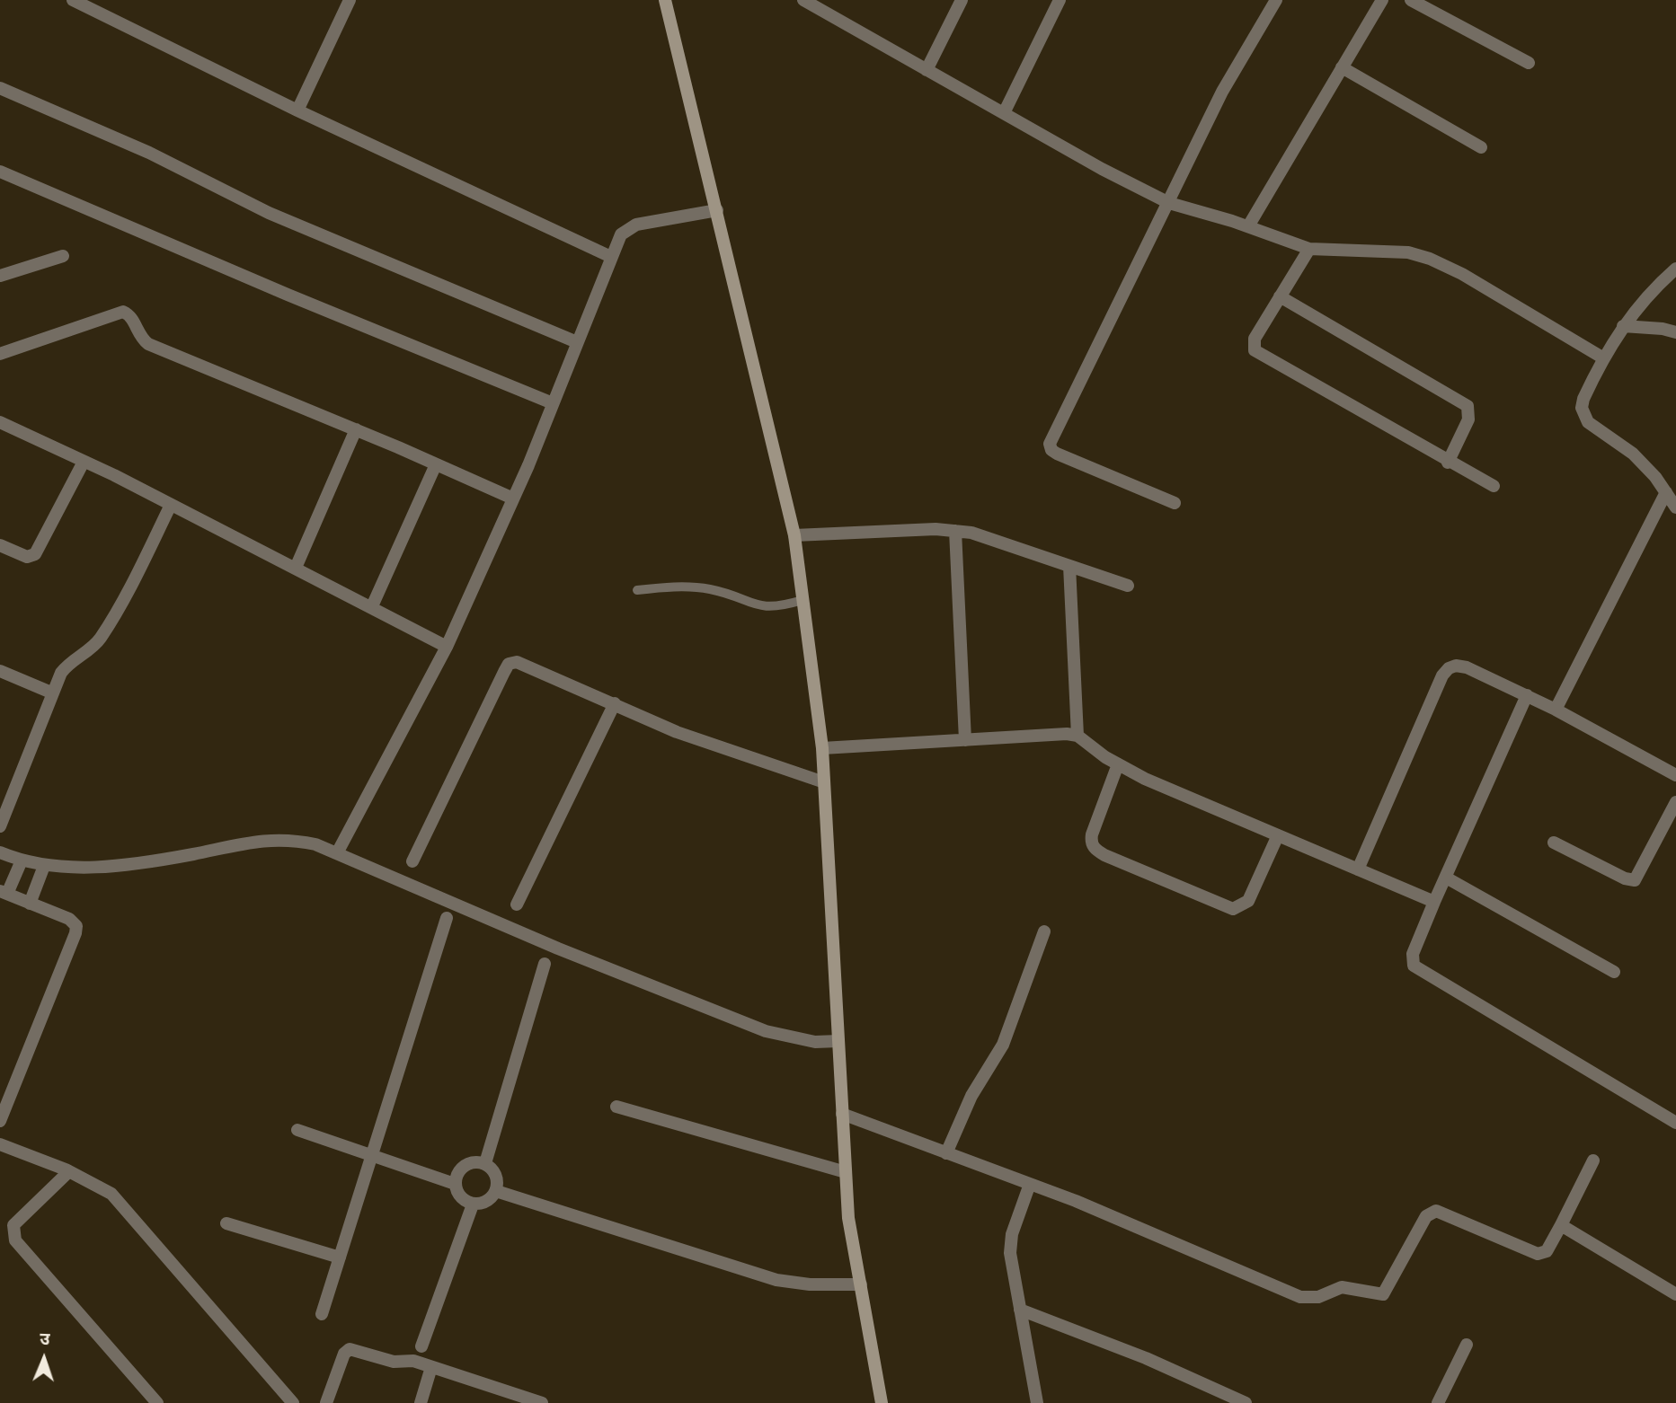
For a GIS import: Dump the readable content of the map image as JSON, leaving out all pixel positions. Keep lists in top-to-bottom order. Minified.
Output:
{"north":"top"}
